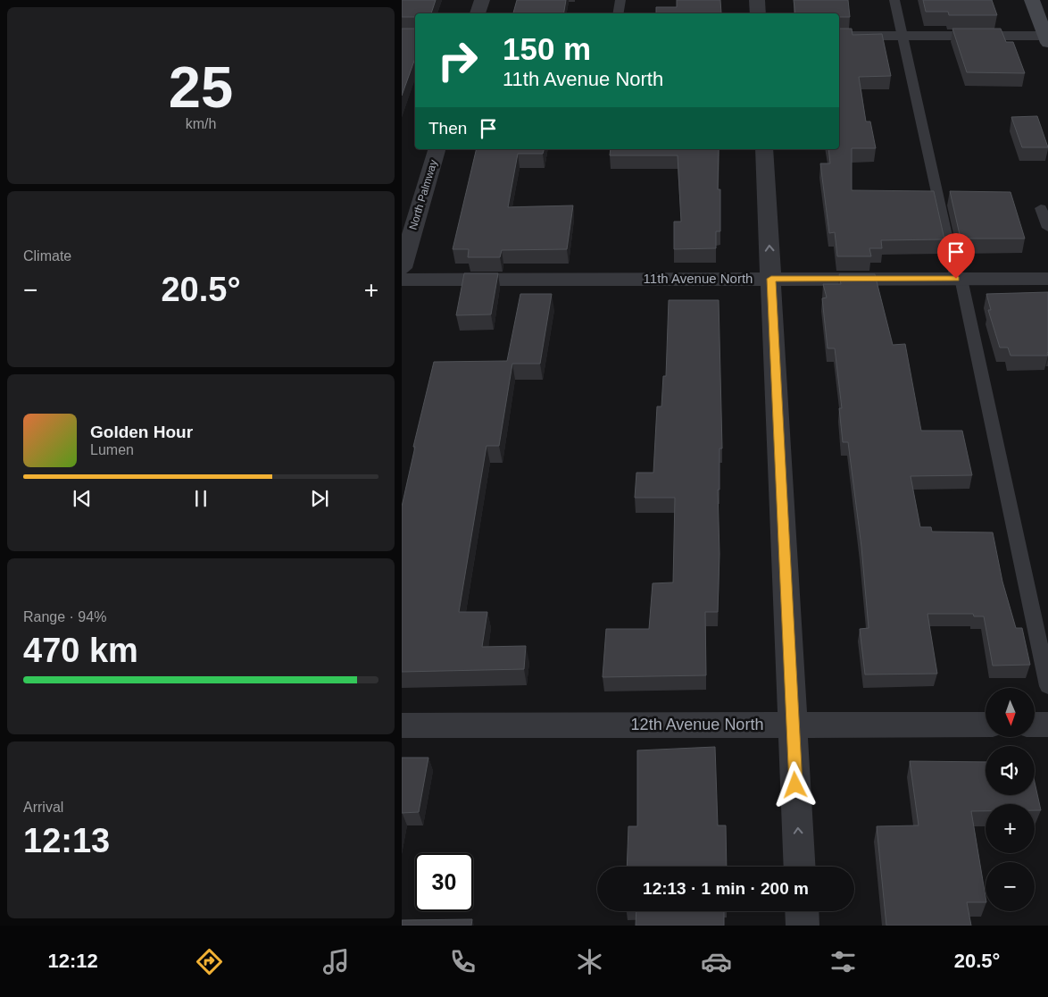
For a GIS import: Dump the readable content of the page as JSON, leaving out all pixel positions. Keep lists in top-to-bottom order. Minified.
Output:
{"streets":{"street":["North Palmway","11th Avenue North","12th Avenue North"]},"north":"bottom","page":{"tile":[["25","km/h"],"Climate",["Range · 94%","470 km"],["Arrival","12:13"]],"turn":["150 m","11th Avenue North"],"then":"Then","heat":["−","20.5°","+"],"song":["Golden Hour","Lumen"],"map_buttons":["+","−"],"limit":"30","trip":"12:13 · 1 min · 200 m","tabs":["12:12","20.5°"]}}
